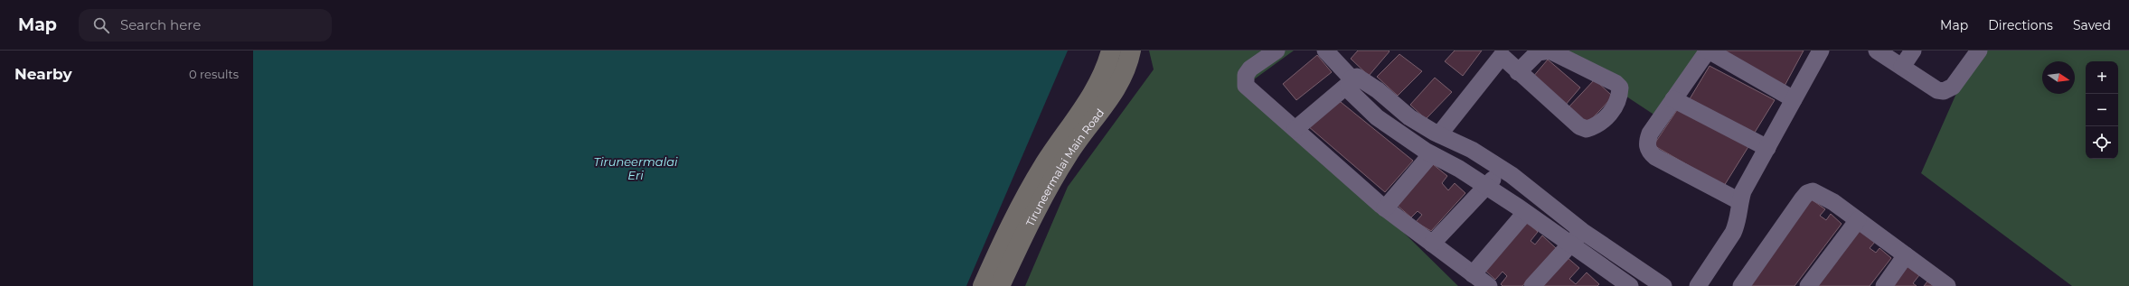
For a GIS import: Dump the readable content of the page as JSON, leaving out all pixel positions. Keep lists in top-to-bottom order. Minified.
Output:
{"streets":{"main road":["Tiruneermalai Main Road"]},"water":["Tiruneermalai Eri"],"north":"right","page":{"header":"Map","search":"Search here","nav":["Map","Directions","Saved"],"heading":["Nearby","0 results"],"map_buttons":["+","−"]}}
